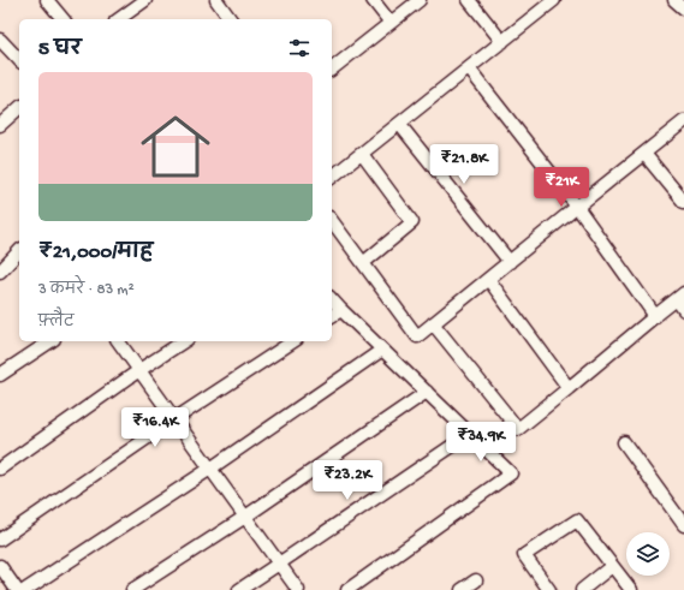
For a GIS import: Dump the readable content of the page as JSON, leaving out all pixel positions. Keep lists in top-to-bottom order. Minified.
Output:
{"page":{"heading":"5 घर","list":[{"name":"₹21,000/माह","note":"3 कमरे · 83 m² · फ़्लैट"}],"price":["₹21.8K","₹21K","₹16.4K","₹34.9K","₹23.2K"]}}
